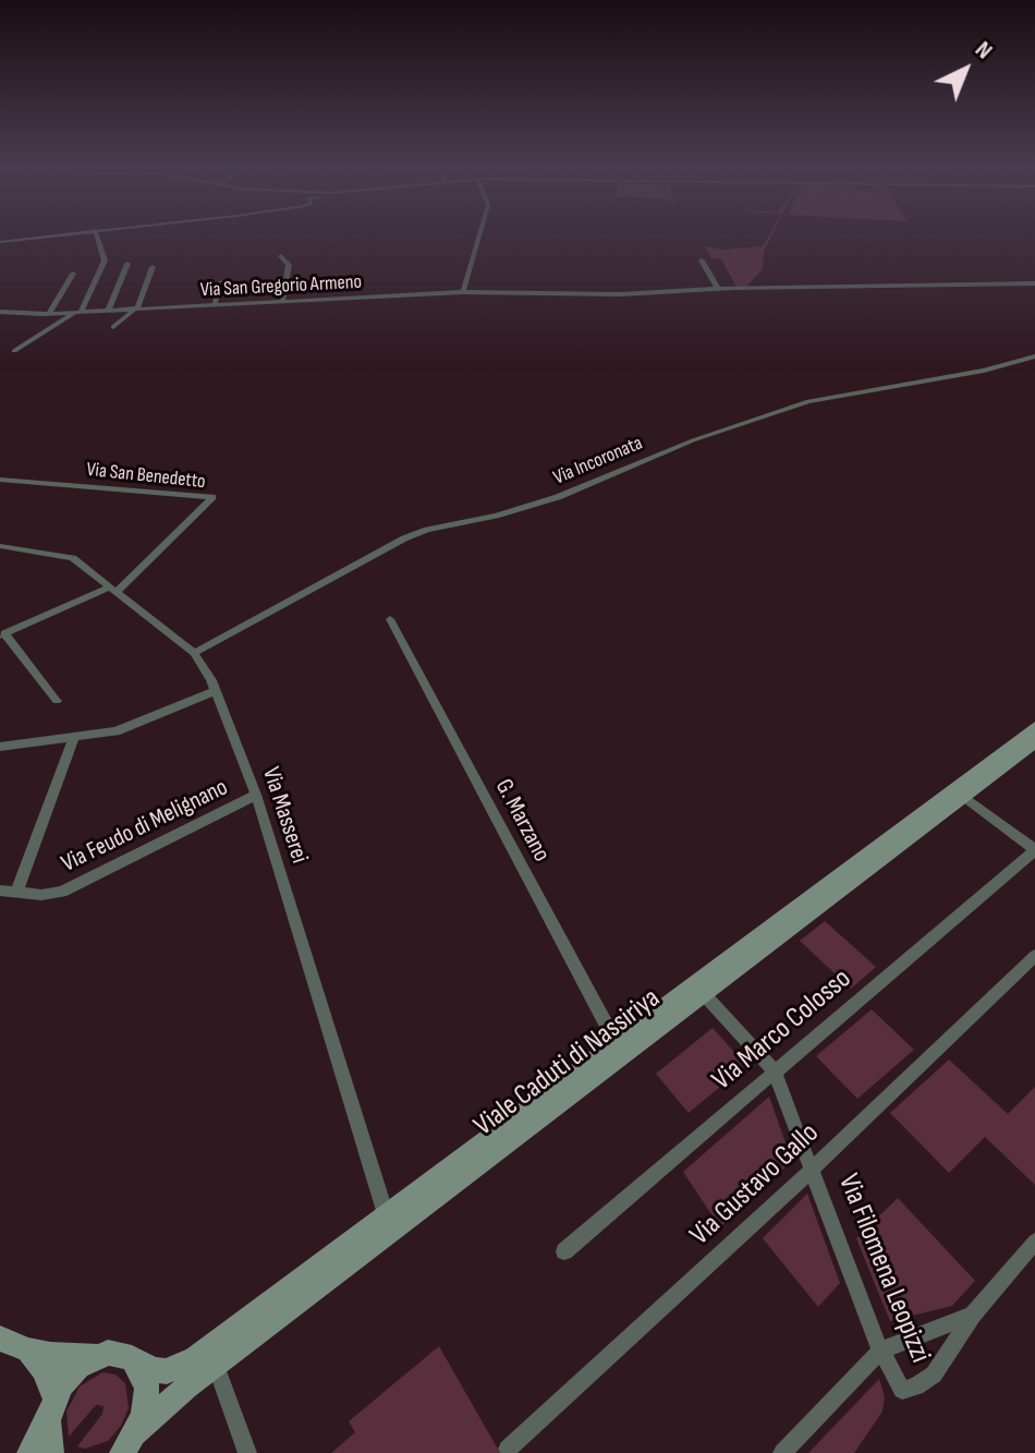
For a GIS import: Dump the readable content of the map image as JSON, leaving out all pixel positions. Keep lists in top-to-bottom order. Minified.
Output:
{"streets":{"main road":["Viale Caduti di Nassiriya"],"street":["Via San Gregorio Armeno","Via Incoronata","Via San Benedetto","Via Masserei","G. Marzano","Via Feudo di Melignano","Via Marco Colosso","Via Gustavo Gallo","Via Filomena Leopizzi"]},"crossings":[["Via Incoronata","Via Masserei"],["Via San Benedetto","Via Masserei"],["Via Masserei","Via Feudo di Melignano"],["Via Masserei","Viale Caduti di Nassiriya"],["G. Marzano","Viale Caduti di Nassiriya"],["Via Marco Colosso","Via Filomena Leopizzi"],["Viale Caduti di Nassiriya","Via Filomena Leopizzi"],["Via Gustavo Gallo","Via Filomena Leopizzi"]],"north":"top right"}
